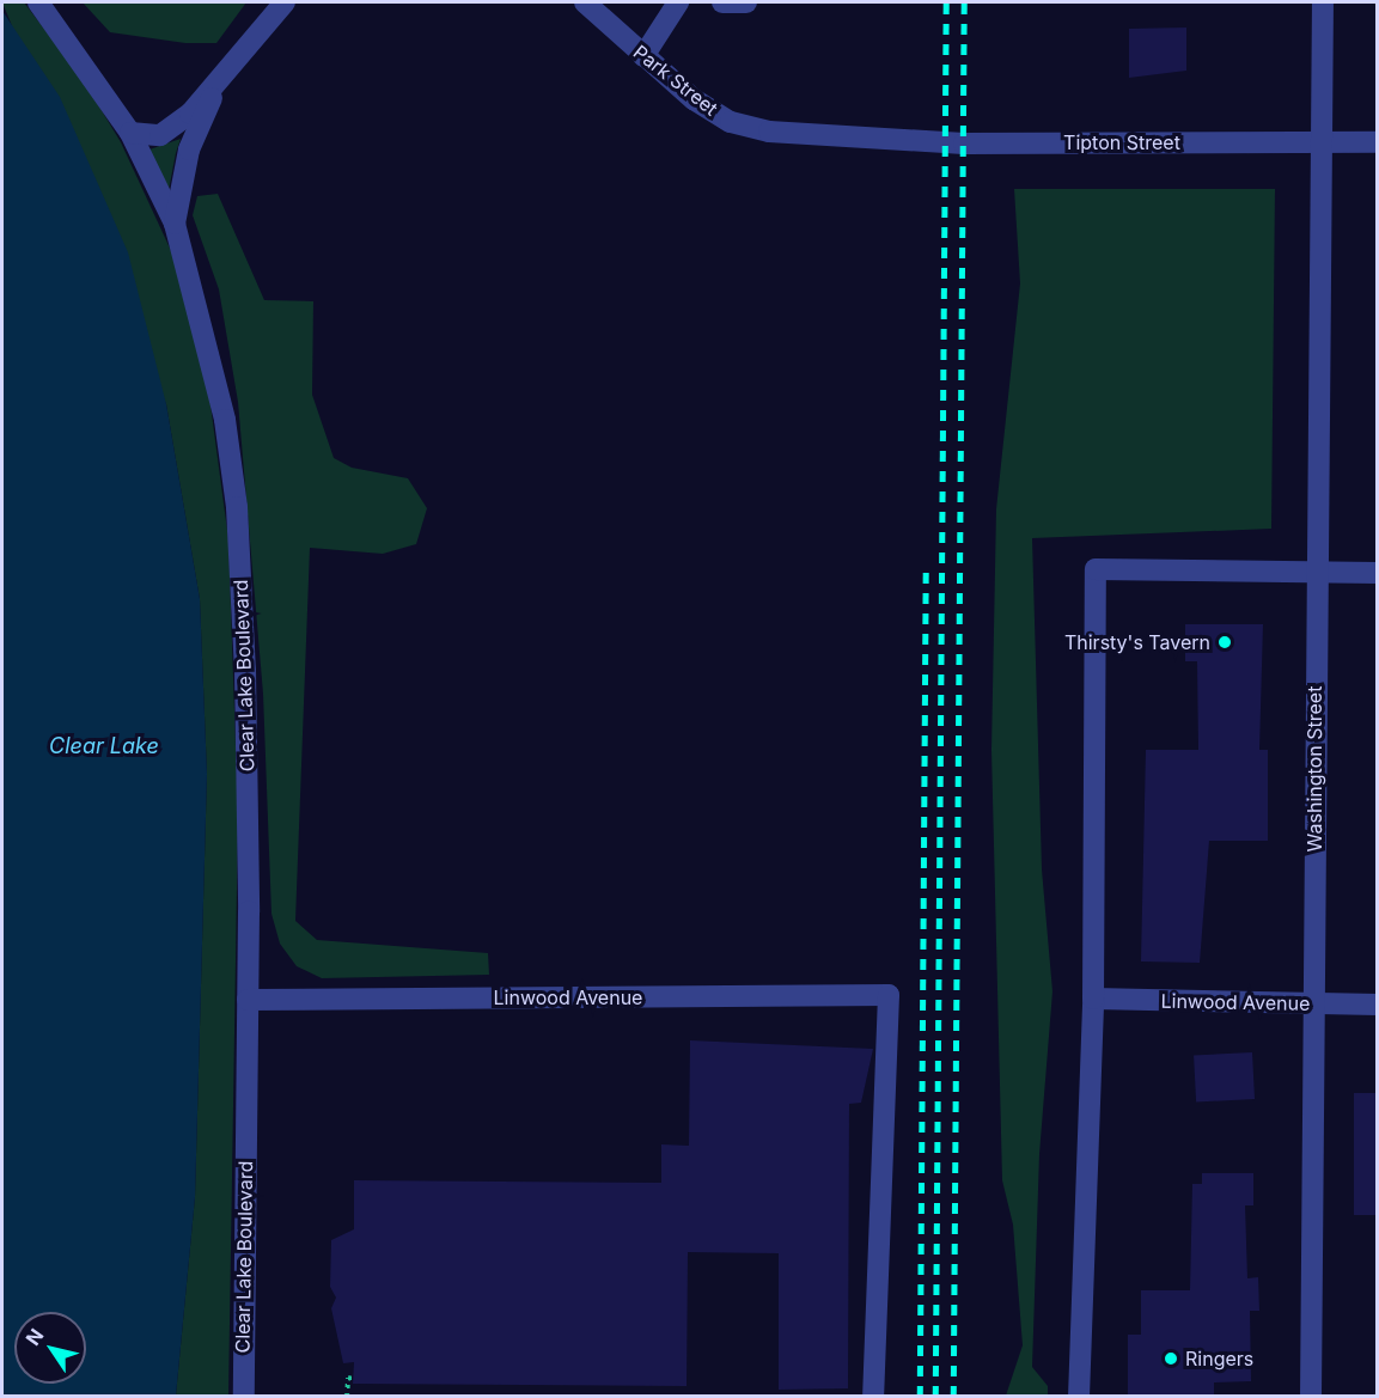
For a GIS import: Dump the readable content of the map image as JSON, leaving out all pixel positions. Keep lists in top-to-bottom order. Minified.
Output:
{"streets":{"street":["Park Street","Tipton Street","Clear Lake Boulevard","Washington Street","Linwood Avenue"]},"crossings":[["Park Street","Tipton Street"],["Tipton Street","Washington Street"],["Clear Lake Boulevard","Linwood Avenue"],["Washington Street","Linwood Avenue"]],"water":["Clear Lake"],"places":["Thirsty's Tavern","Ringers"],"north":"top left"}
